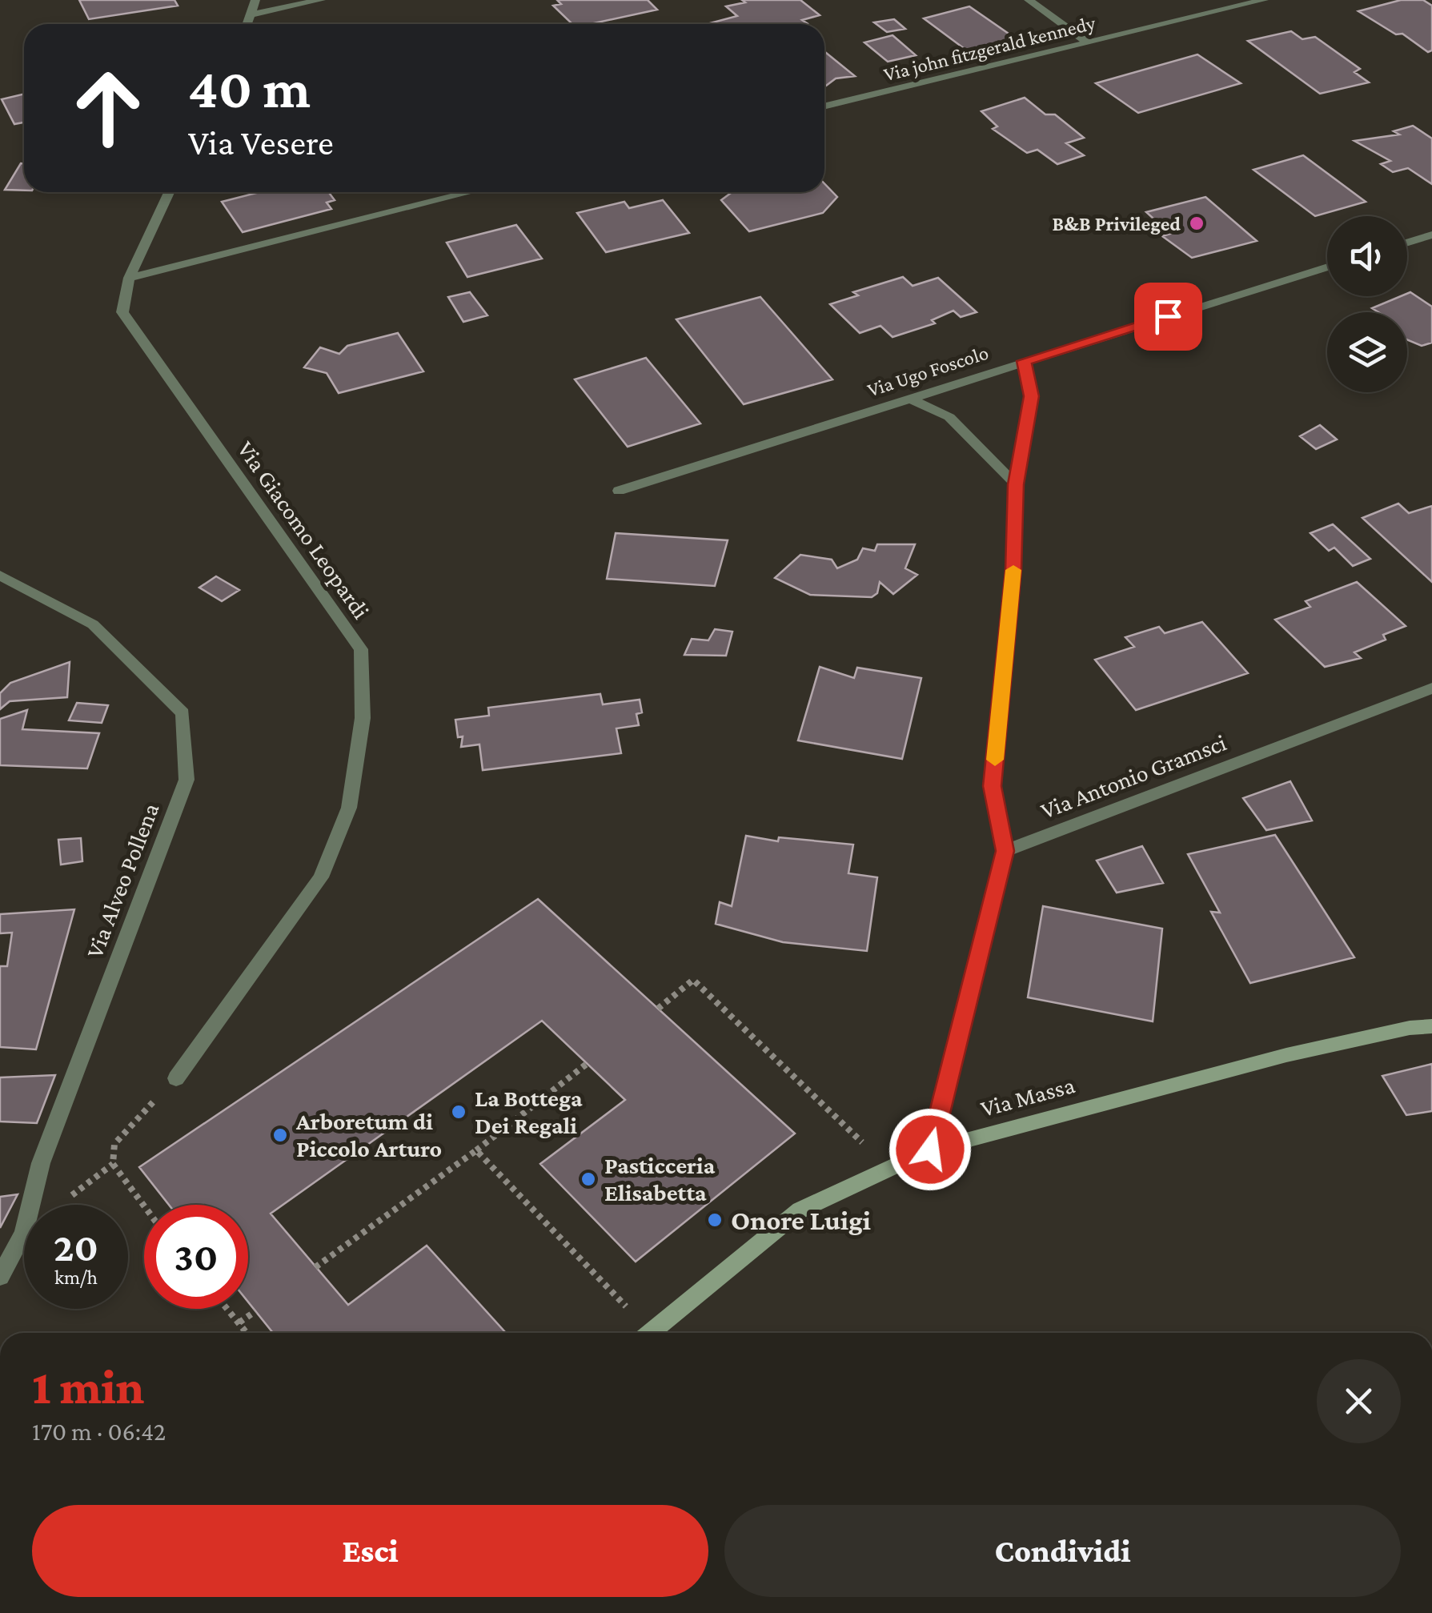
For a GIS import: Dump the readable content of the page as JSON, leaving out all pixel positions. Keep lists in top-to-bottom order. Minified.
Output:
{"streets":{"street":["Via john fitzgerald kennedy","Via Ugo Foscolo","Via Giacomo Leopardi","Via Antonio Gramsci","Via Alveo Pollena","Via Massa"]},"places":["B&B Privileged","La Bottega Dei Regali","Arboretum di Piccolo Arturo","Pasticceria Elisabetta","Onore Luigi"],"page":{"turn":["40 m","Via Vesere"],"speed":"20 km/h","limit":"30","heading":["1 min","170 m · 06:42"],"buttons":["Esci","Condividi"]}}
